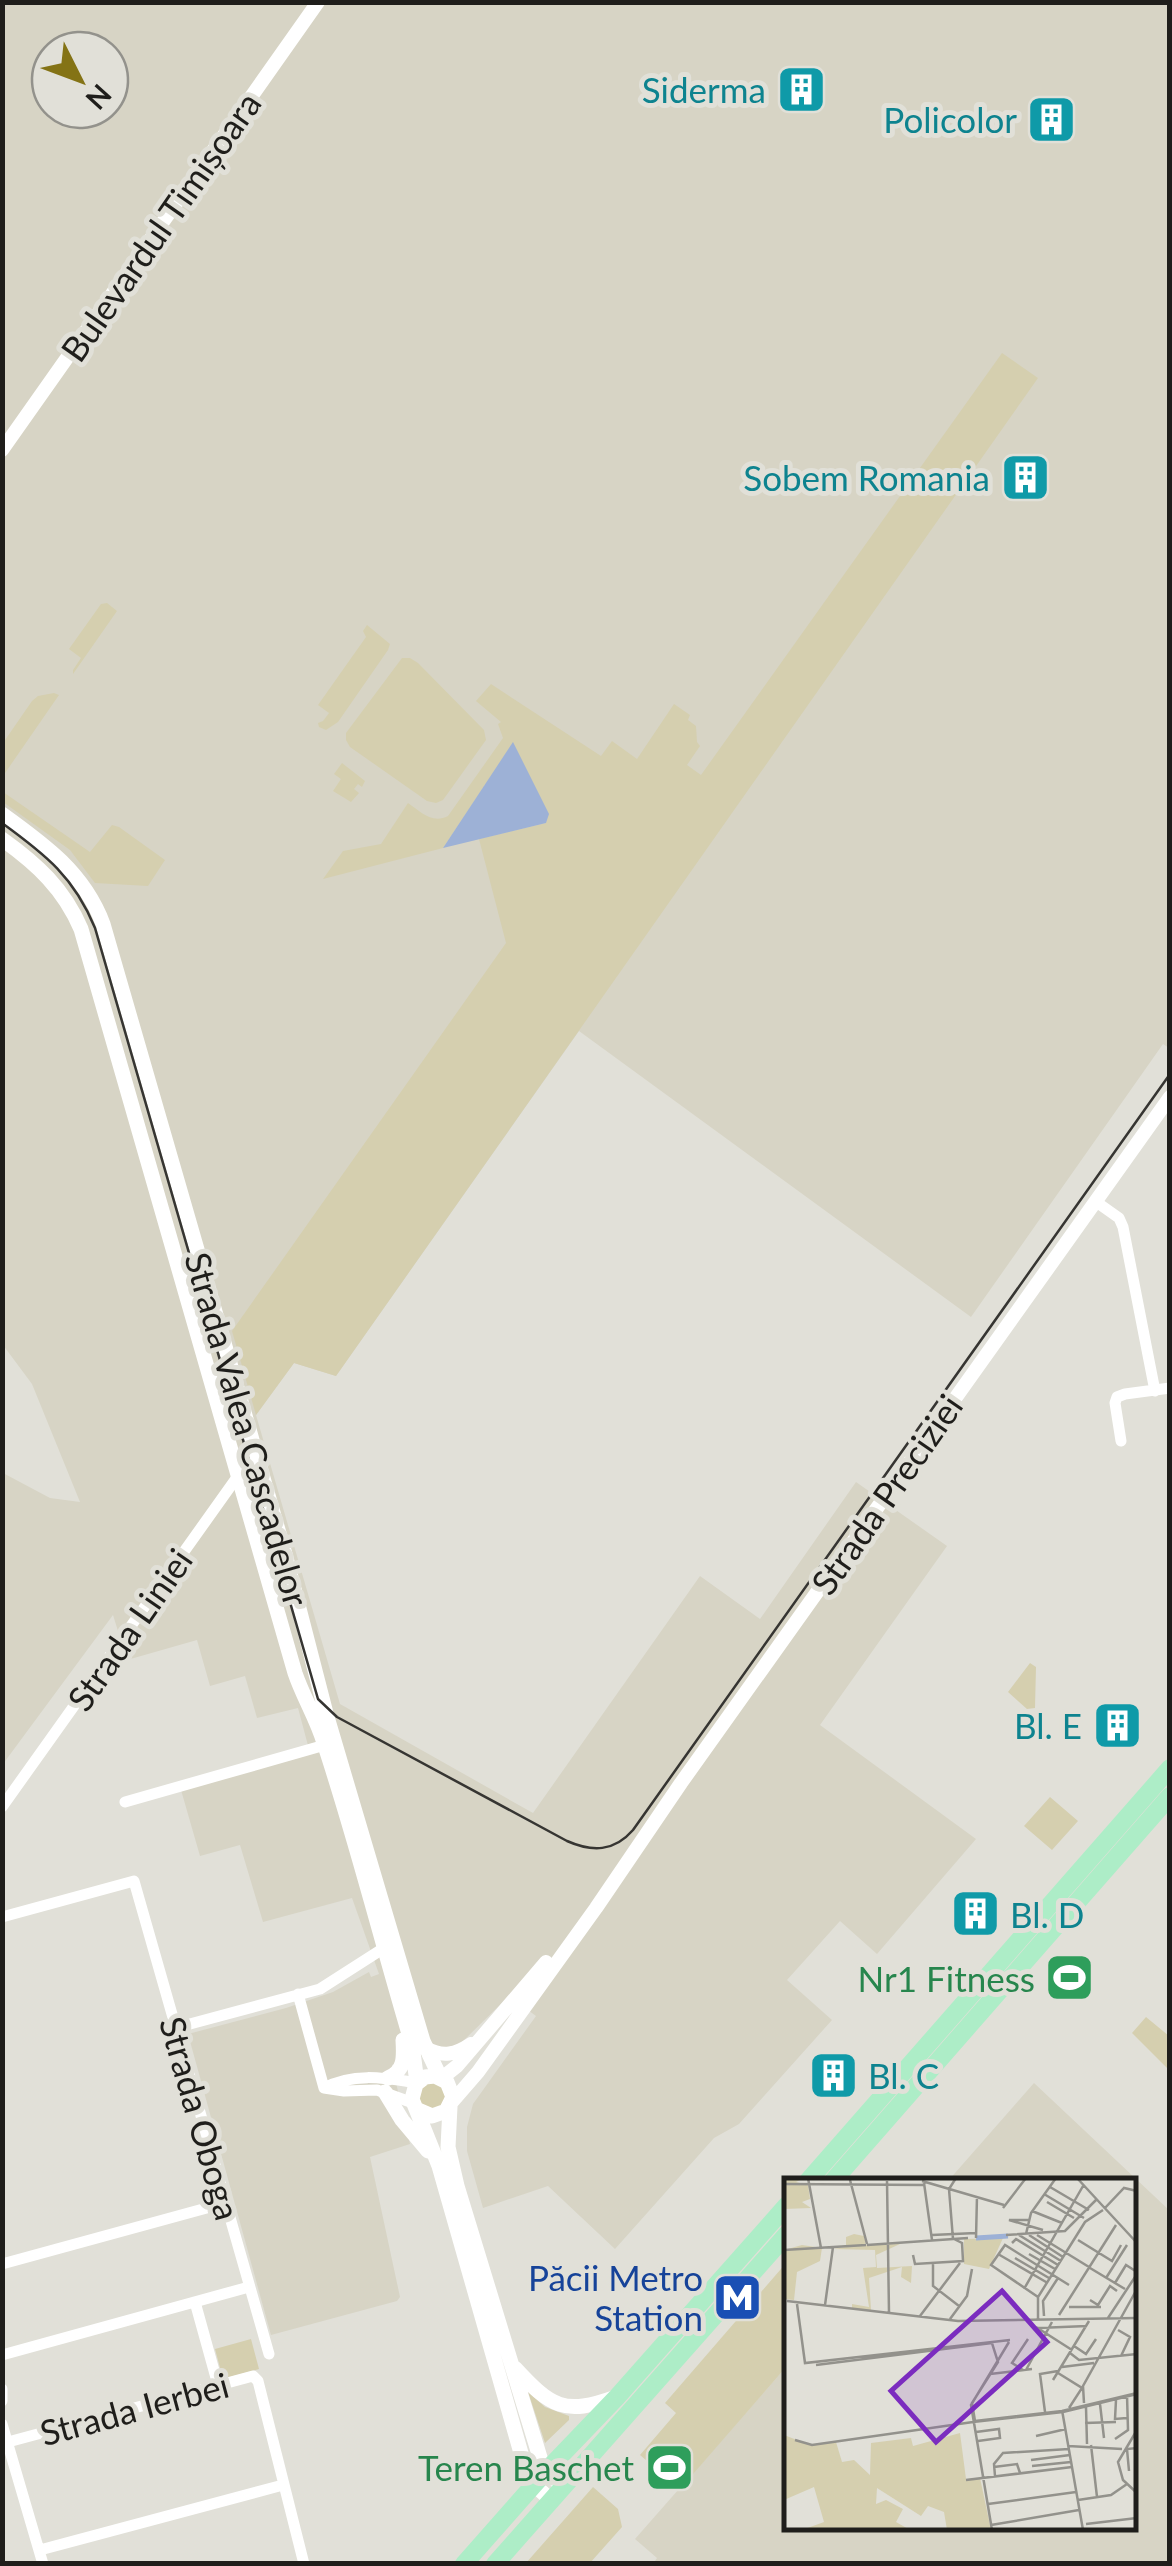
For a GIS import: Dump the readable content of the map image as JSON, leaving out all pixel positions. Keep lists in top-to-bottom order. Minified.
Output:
{"streets":{"main road":["Strada Valea Cascadelor"],"street":["Bulevardul Timișoara","Strada Preciziei","Strada Liniei","Strada Oboga","Strada Ierbei"]},"crossings":[["Strada Valea Cascadelor","Strada Preciziei"],["Strada Valea Cascadelor","Strada Liniei"]],"places":{"building":["Siderma","Policolor","Sobem Romania","Bl. E","Bl. D","Bl. C"],"sports":["Nr1 Fitness","Teren Baschet"],"metro station":["Păcii Metro Station"]},"north":"bottom right"}
